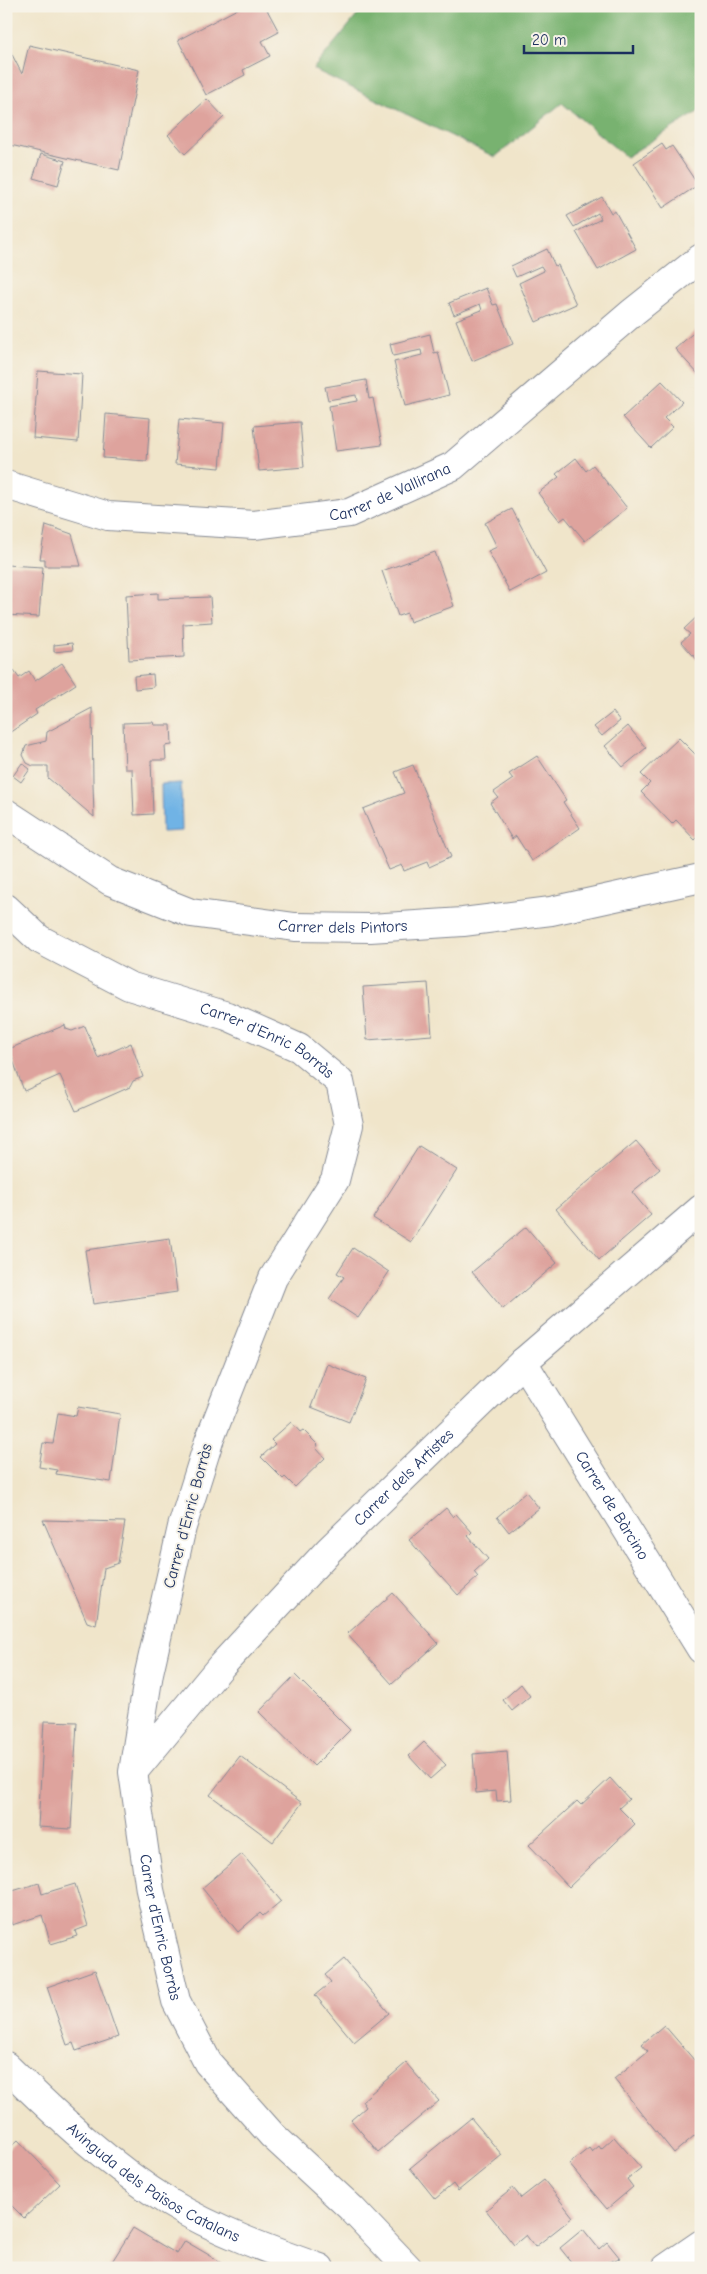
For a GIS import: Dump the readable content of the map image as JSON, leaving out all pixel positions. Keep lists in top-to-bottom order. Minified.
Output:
{"streets":{"street":["Carrer de Vallirana","Carrer dels Pintors","Carrer d'Enric Borràs","Carrer dels Artistes","Carrer de Bàrcino","Avinguda dels Països Catalans"]},"crossings":[["Carrer d'Enric Borràs","Carrer dels Artistes"],["Carrer dels Artistes","Carrer de Bàrcino"]],"scale_bar":"20 m"}
